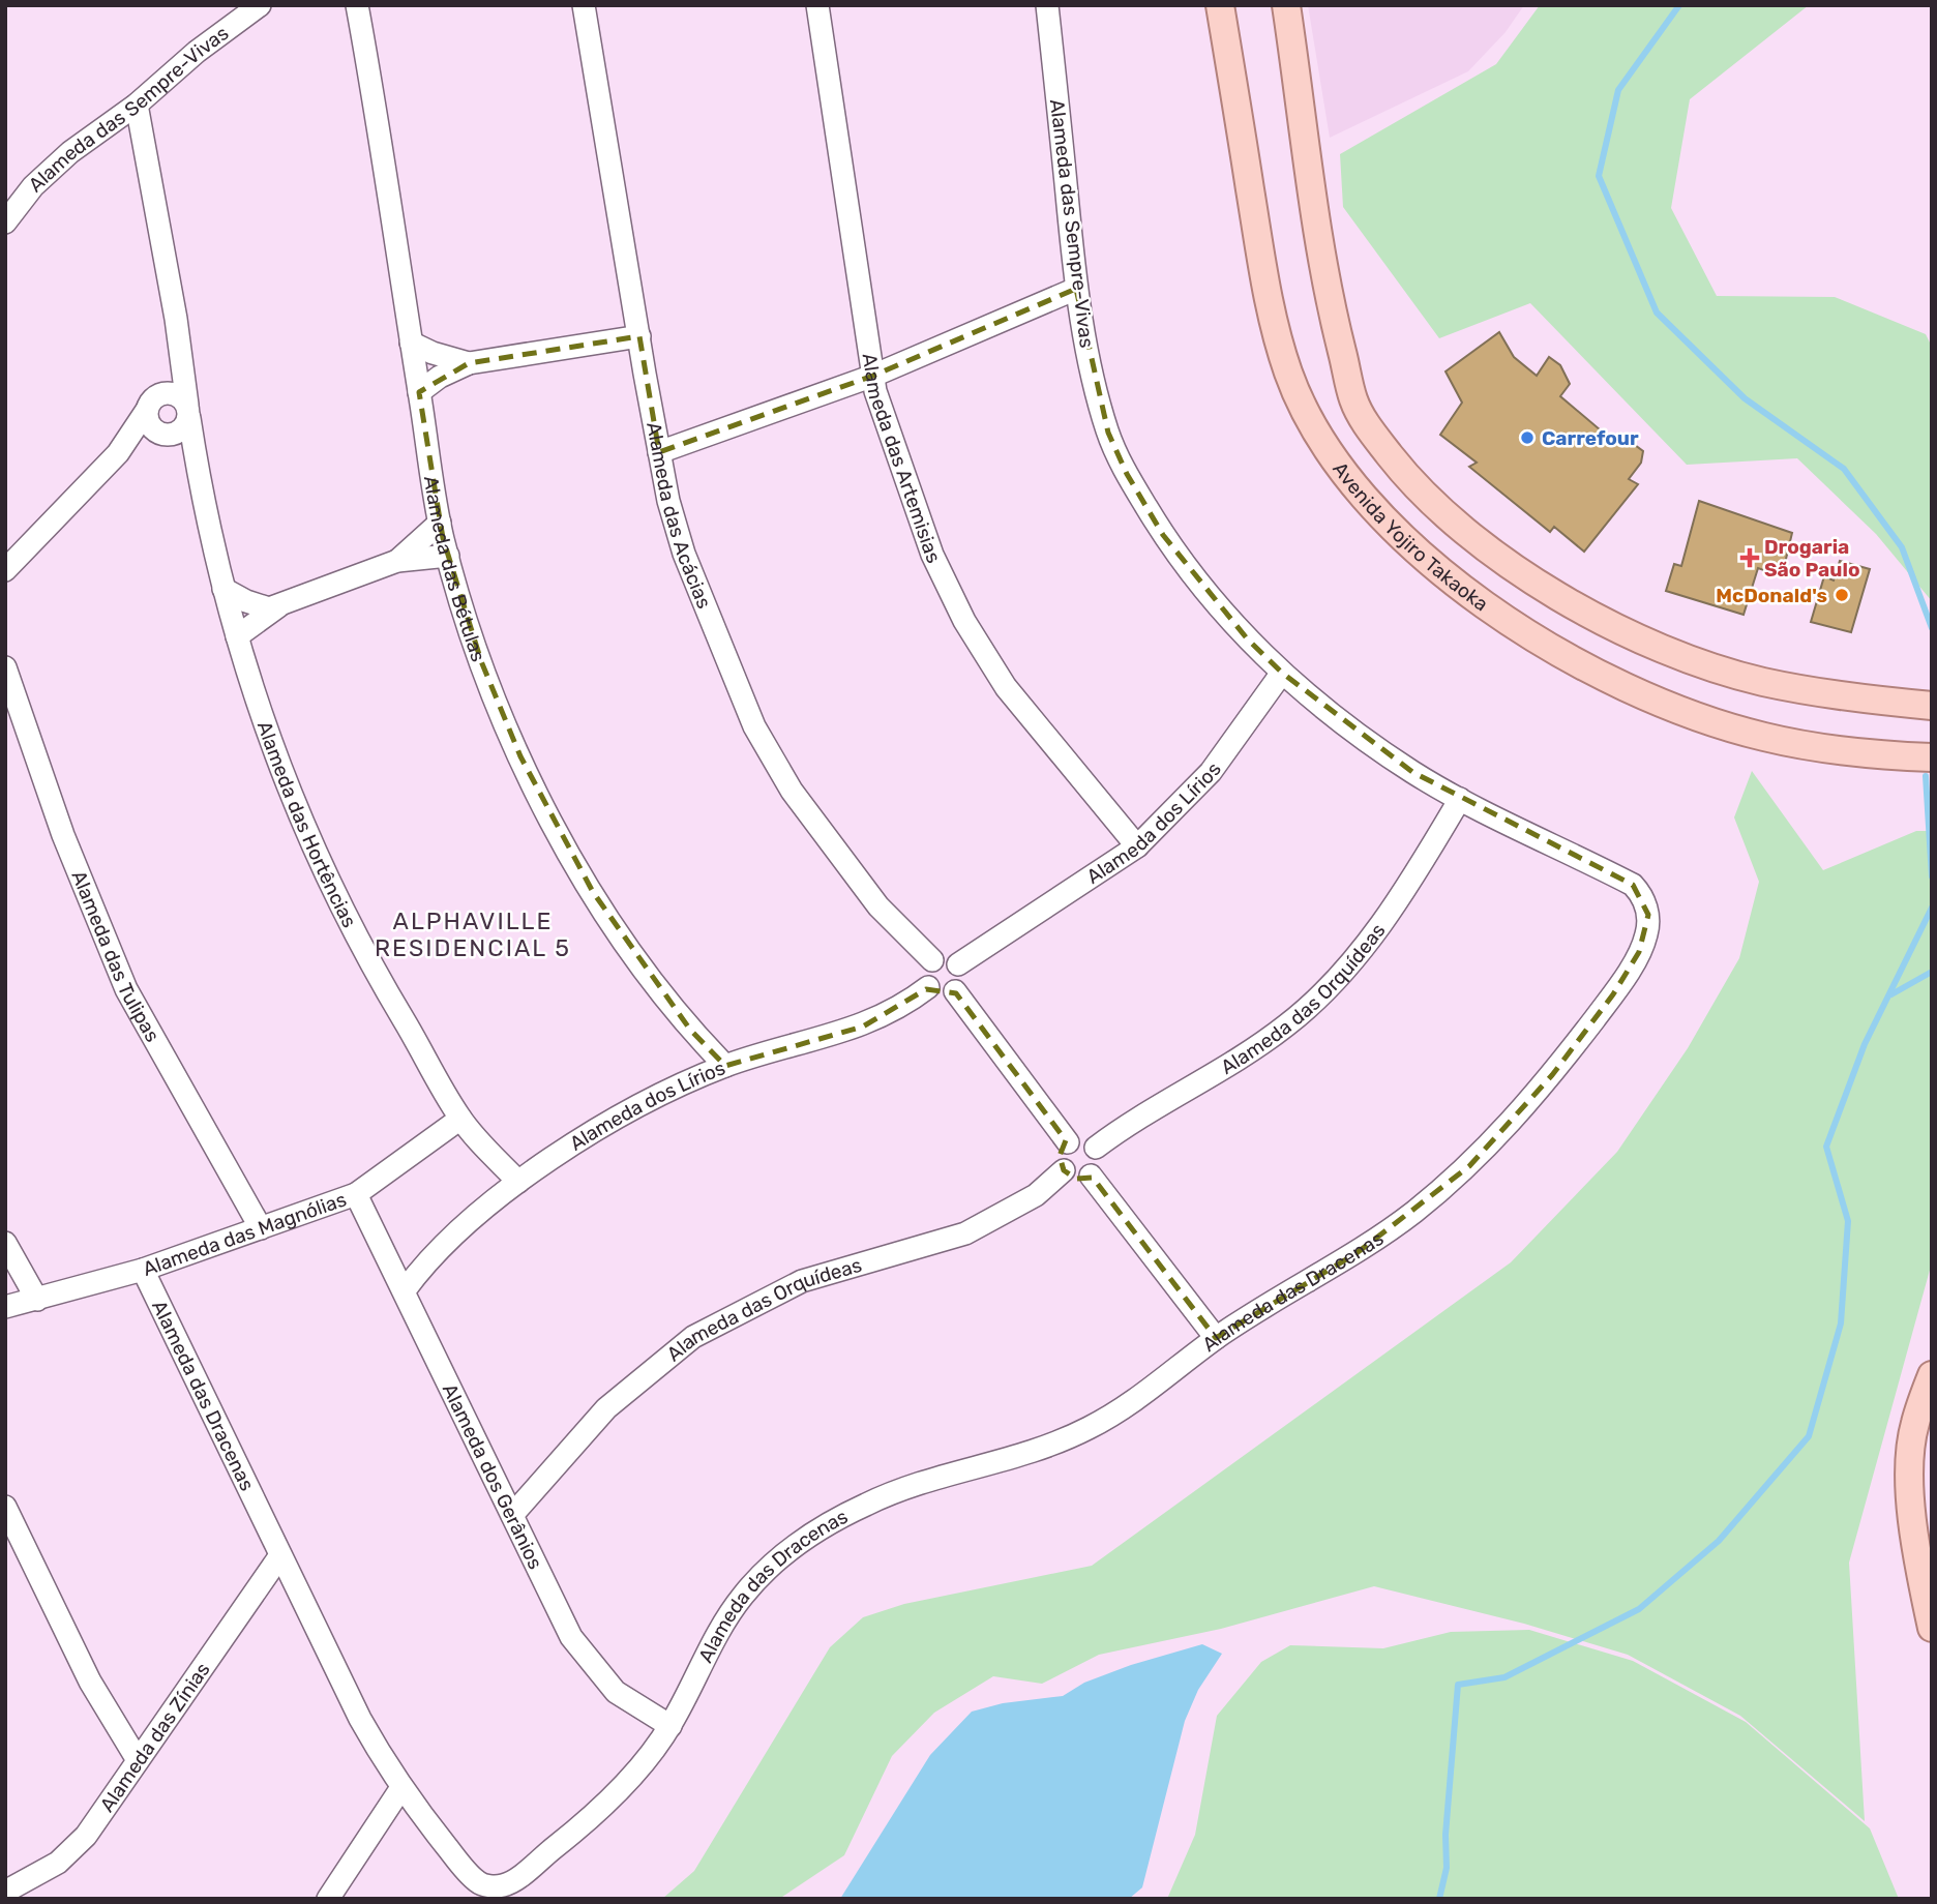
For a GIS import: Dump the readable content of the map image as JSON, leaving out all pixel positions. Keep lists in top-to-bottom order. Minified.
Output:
{"streets":{"main road":["Avenida Yojiro Takaoka"],"street":["Alameda das Sempre-Vivas","Alameda das Artemisias","Alameda das Acácias","Alameda das Bétulas","Alameda dos Lírios","Alameda das Hortências","Alameda das Tulipas","Alameda das Orquídeas","Alameda das Magnólias","Alameda das Dracenas","Alameda dos Gerânios","Alameda das Zínias"]},"crossings":[["Alameda das Sempre-Vivas","Alameda dos Lírios"],["Alameda das Sempre-Vivas","Alameda das Hortências"],["Alameda das Sempre-Vivas","Alameda das Orquídeas"],["Alameda das Sempre-Vivas","Alameda das Dracenas"],["Alameda das Artemisias","Alameda dos Lírios"],["Alameda das Acácias","Alameda dos Lírios"],["Alameda das Bétulas","Alameda dos Lírios"],["Alameda dos Lírios","Alameda das Hortências"],["Alameda dos Lírios","Alameda dos Gerânios"],["Alameda das Hortências","Alameda das Magnólias"],["Alameda das Tulipas","Alameda das Magnólias"],["Alameda das Orquídeas","Alameda dos Gerânios"],["Alameda das Magnólias","Alameda das Dracenas"],["Alameda das Magnólias","Alameda dos Gerânios"],["Alameda das Dracenas","Alameda dos Gerânios"],["Alameda das Dracenas","Alameda das Zínias"]],"districts":["ALPHAVILLE RESIDENCIAL 5"],"places":{"other":["Carrefour","McDonald's"],"health":["Drogaria São Paulo"]}}
